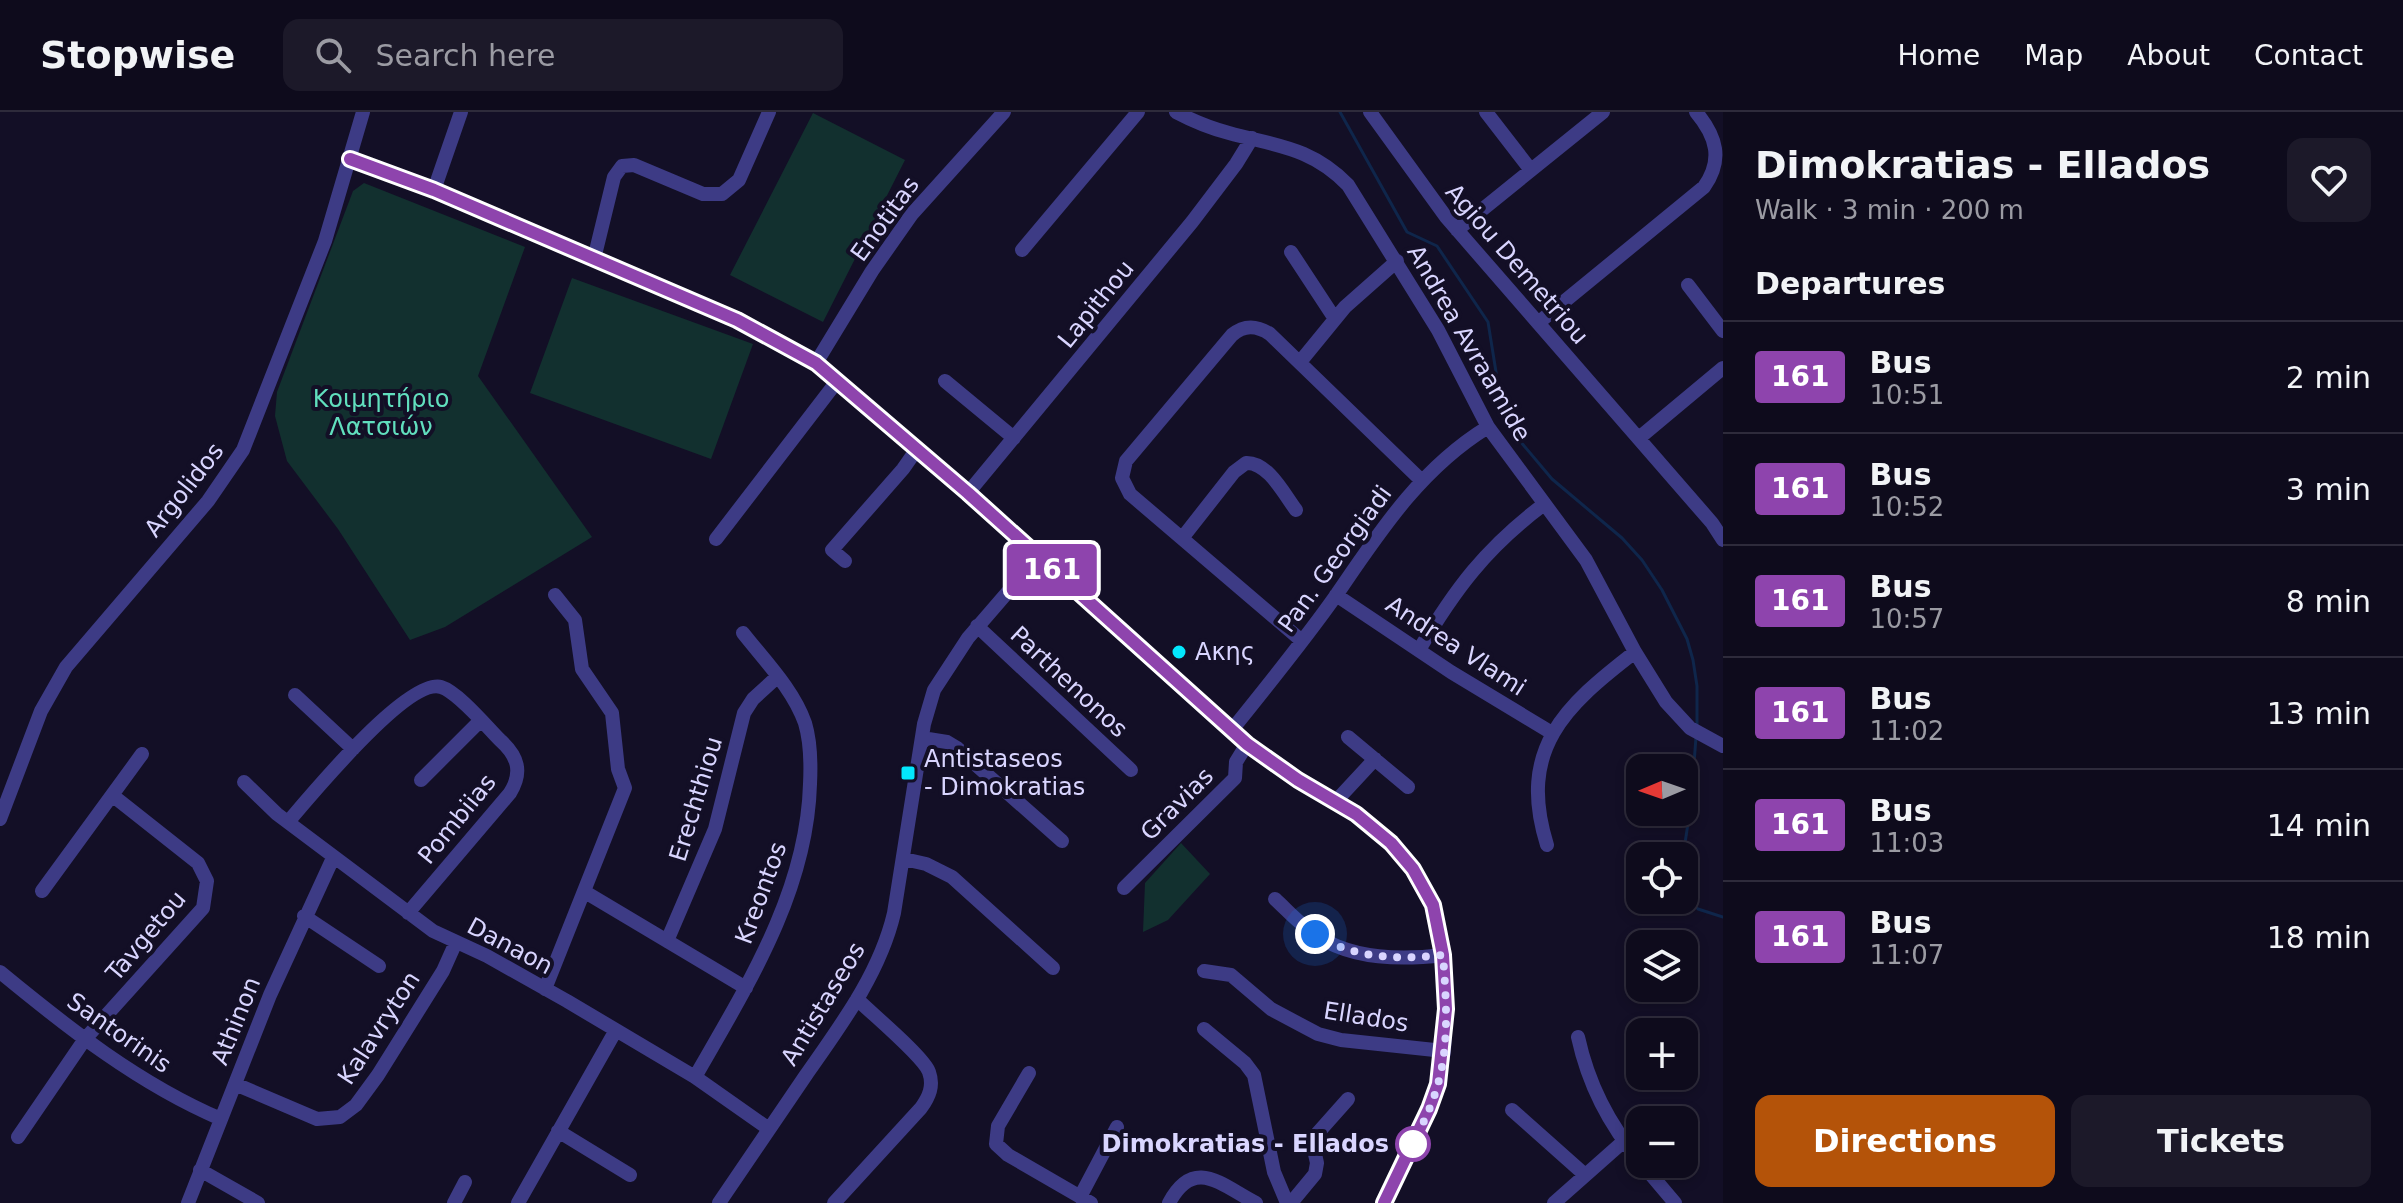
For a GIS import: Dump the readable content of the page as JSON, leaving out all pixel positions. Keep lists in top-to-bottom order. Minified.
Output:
{"streets":{"street":["Enotitas","Agiou Demetriou","Lapithou","Andrea Avraamide","Argolidos","Pan. Georgiadi","Andrea Vlami","Parthenonos","Erechthiou","Gravias","Pombiias","Kreontos","Tavgetou","Danaon","Antistaseos","Ellados","Athinon","Kalavryton","Santorinis"]},"crossings":[["Lapithou","Andrea Avraamide"],["Andrea Avraamide","Pan. Georgiadi"],["Pan. Georgiadi","Andrea Vlami"],["Parthenonos","Antistaseos"],["Erechthiou","Kreontos"],["Pombiias","Danaon"],["Kreontos","Danaon"],["Tavgetou","Santorinis"],["Danaon","Antistaseos"],["Danaon","Athinon"],["Danaon","Kalavryton"],["Athinon","Kalavryton"],["Athinon","Santorinis"]],"parks":["Κοιμητήριο Λατσιών"],"places":{"other":["Ακης","Dimokratias - Ellados"],"transit":["Antistaseos - Dimokratias"]},"lines":["bus line 161"],"north":"left","page":{"header":"Stopwise","search":"Search here","nav":["Home","Map","About","Contact"],"on_map":"161","heading":[["Dimokratias - Ellados","Walk · 3 min · 200 m"],"Departures"],"list":[{"mark":"161","name":"Bus","note":"10:51","value":"2 min"},{"mark":"161","name":"Bus","note":"10:52","value":"3 min"},{"mark":"161","name":"Bus","note":"10:57","value":"8 min"},{"mark":"161","name":"Bus","note":"11:02","value":"13 min"},{"mark":"161","name":"Bus","note":"11:03","value":"14 min"},{"mark":"161","name":"Bus","note":"11:07","value":"18 min"}],"map_buttons":["+","−"],"buttons":["Directions","Tickets"]}}
